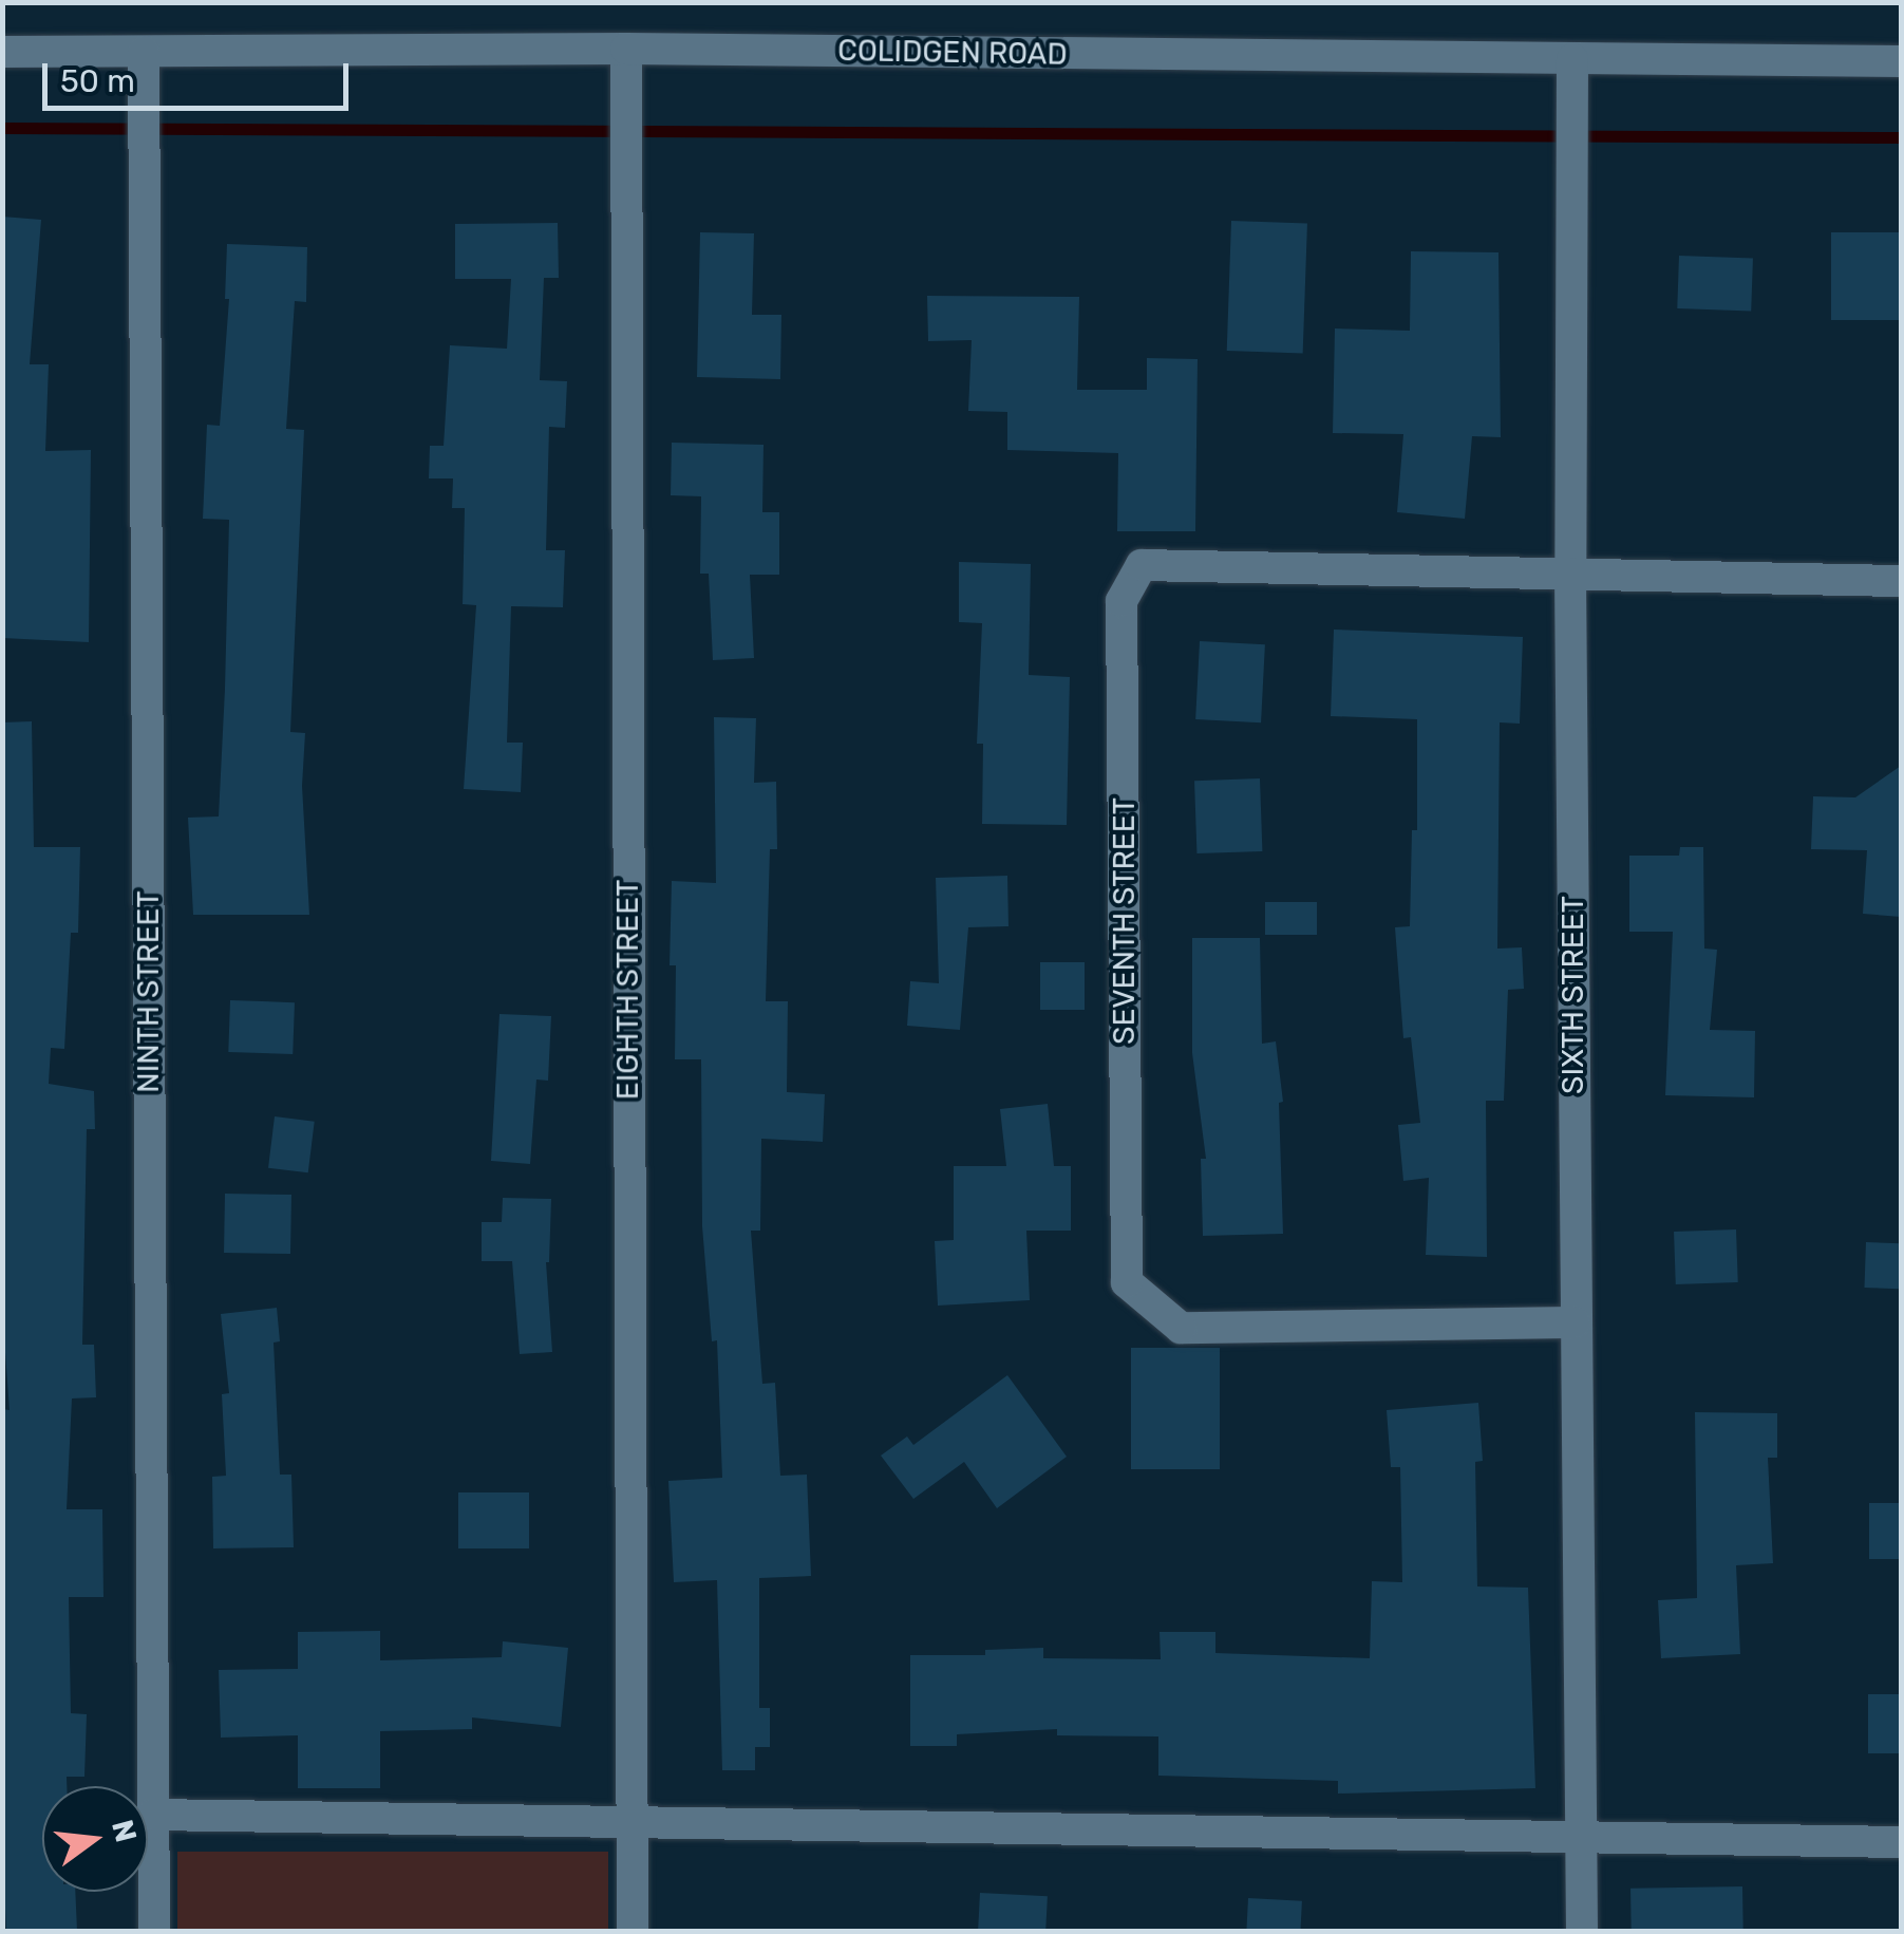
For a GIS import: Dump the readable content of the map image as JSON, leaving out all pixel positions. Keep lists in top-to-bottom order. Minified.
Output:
{"streets":{"street":["COLIDGEN ROAD","SEVENTH STREET","EIGHTH STREET","NINTH STREET","SIXTH STREET"]},"crossings":[["COLIDGEN ROAD","EIGHTH STREET"],["COLIDGEN ROAD","NINTH STREET"],["COLIDGEN ROAD","SIXTH STREET"],["SEVENTH STREET","SIXTH STREET"]],"scale_bar":"50 m","north":"right"}
